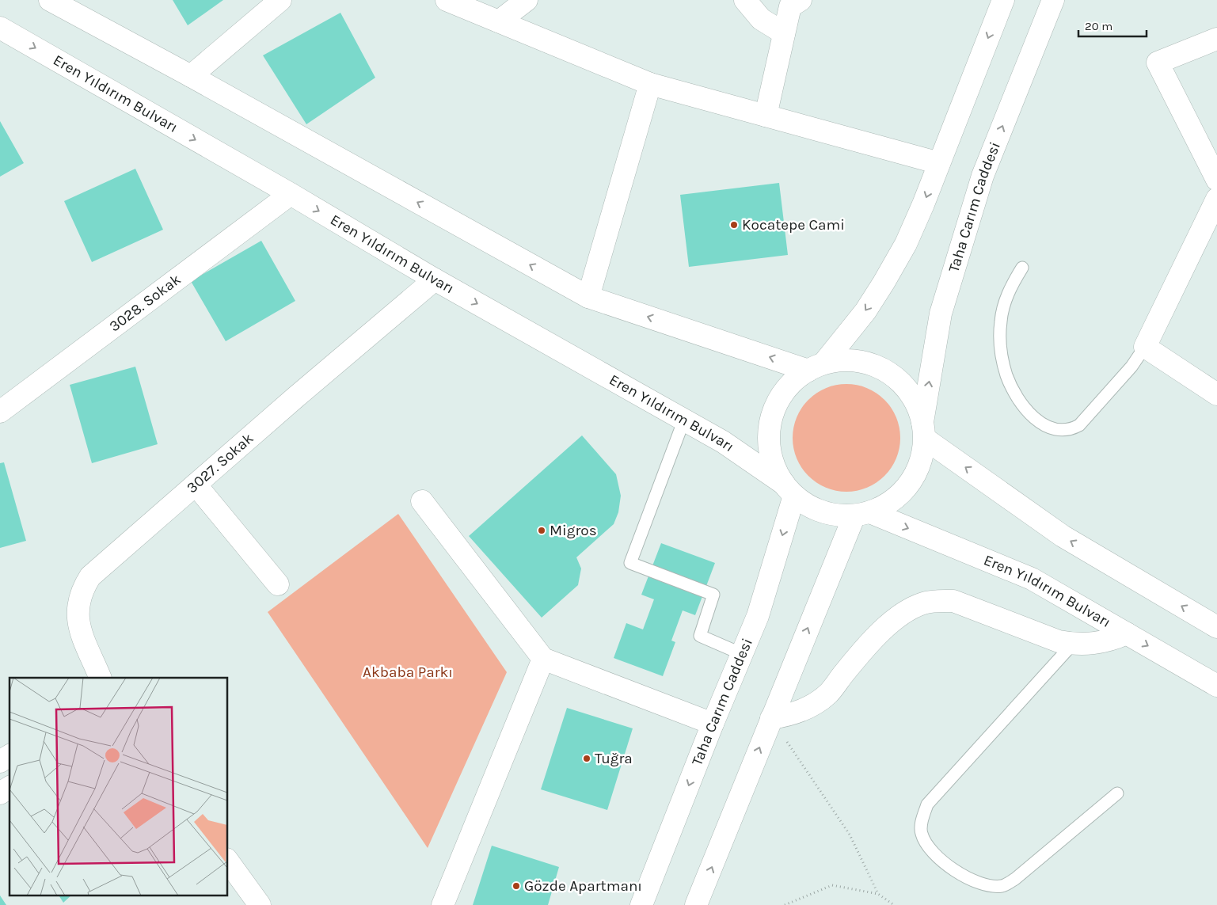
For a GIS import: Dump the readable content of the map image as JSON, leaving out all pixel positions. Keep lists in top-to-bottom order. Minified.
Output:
{"streets":{"street":["Eren Yıldırım Bulvarı","Taha Carım Caddesi","3028. Sokak","3027. Sokak"]},"crossings":[["Eren Yıldırım Bulvarı","Taha Carım Caddesi"],["Eren Yıldırım Bulvarı","3028. Sokak"],["Eren Yıldırım Bulvarı","3027. Sokak"]],"parks":["Akbaba Parkı"],"places":["Kocatepe Cami","Migros","Tuğra","Gözde Apartmanı"],"scale_bar":"20 m"}
